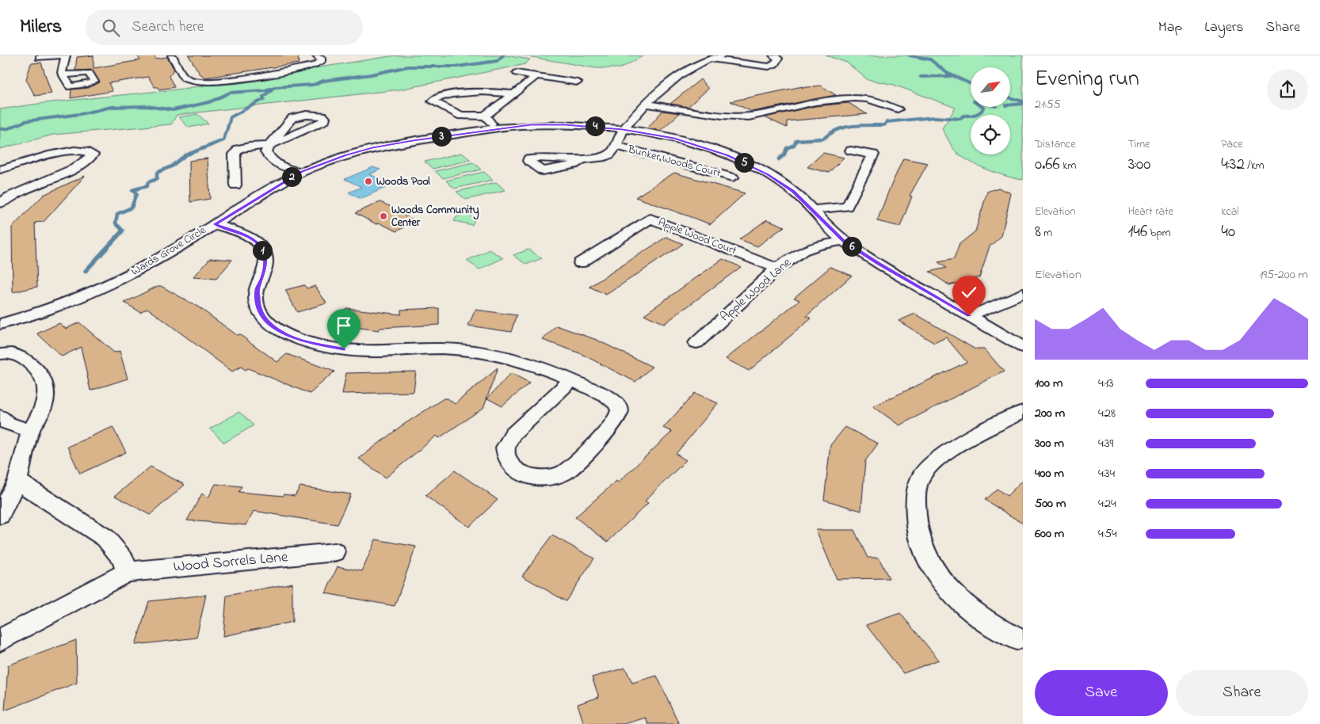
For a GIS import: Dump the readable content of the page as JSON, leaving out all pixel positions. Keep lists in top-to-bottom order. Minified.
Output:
{"streets":{"street":["Bunker Woods Court","Apple Wood Court","Wards Grove Circle","Apple Wood Lane","Wood Sorrels Lane"]},"crossings":[["Apple Wood Court","Apple Wood Lane"],["Wards Grove Circle","Apple Wood Lane"]],"places":["Woods Pool","Woods Community Center"],"north":"top right","page":{"header":"Milers","search":"Search here","nav":["Map","Layers","Share"],"heading":["Evening run","21:55"],"pins":["4","3","5","2","6","1"],"stats":[["Distance","0.66 km"],["Time","3:00"],["Pace","4:32 /km"],["Elevation","8 m"],["Heart rate","146 bpm"],["kcal","40"]],"chart":["Elevation","195–200 m"],"list":[{"name":"100 m","note":"4:13"},{"name":"200 m","note":"4:28"},{"name":"300 m","note":"4:39"},{"name":"400 m","note":"4:34"},{"name":"500 m","note":"4:24"},{"name":"600 m","note":"4:54"}],"buttons":["Save","Share"]}}
